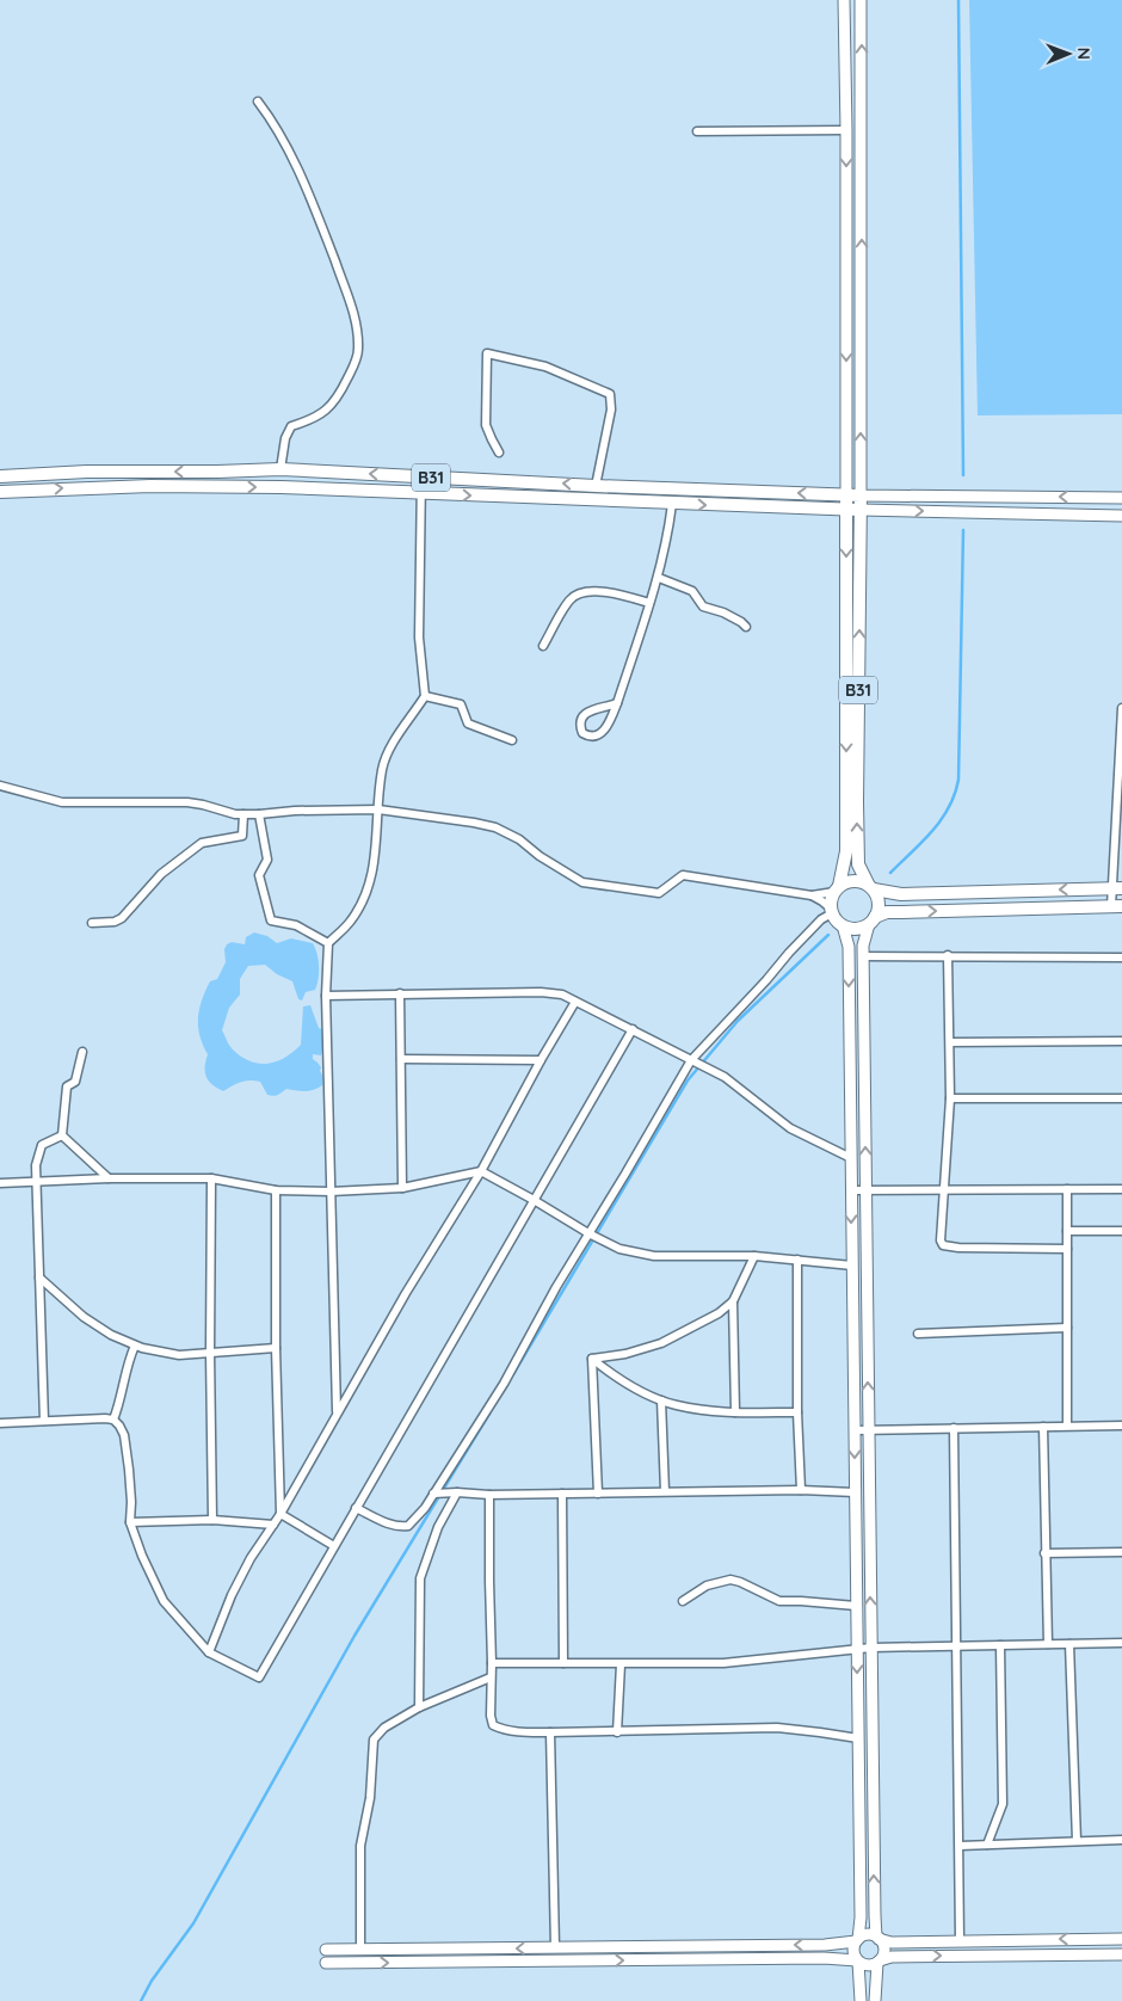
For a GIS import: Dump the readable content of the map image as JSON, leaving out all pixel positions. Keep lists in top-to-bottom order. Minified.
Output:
{"streets":{"main road":["B31"]},"north":"right"}
